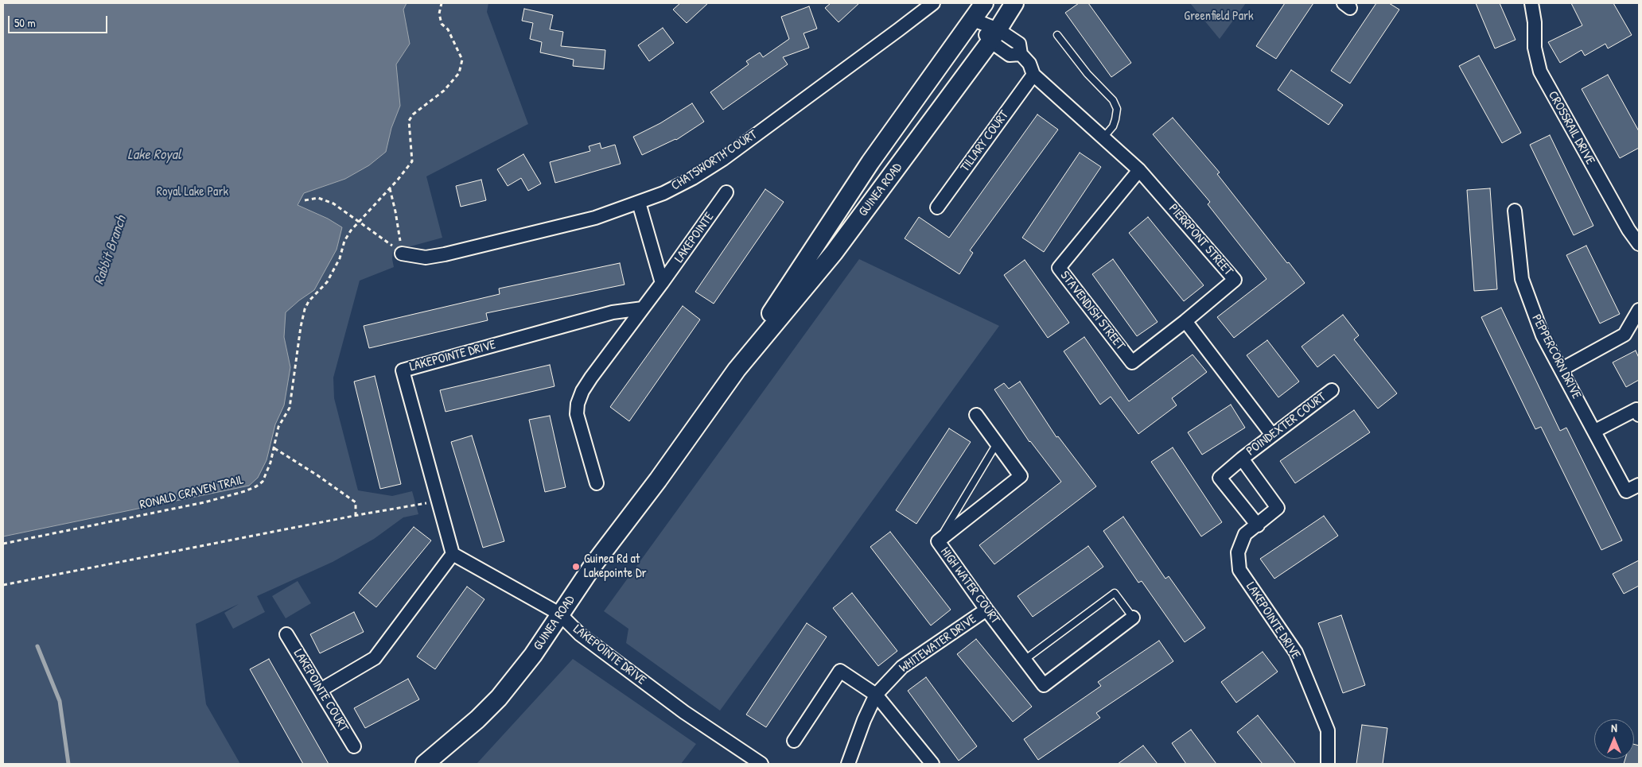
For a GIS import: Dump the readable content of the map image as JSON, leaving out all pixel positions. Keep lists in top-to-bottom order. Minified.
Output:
{"streets":{"main road":["GUINEA ROAD"],"street":["CROSSRAIL DRIVE","TILLARY COURT","CHATSWORTH COURT","LAKEPOINTE","PIERRPONT STREET","STAVENDISH STREET","LAKEPOINTE DRIVE","PEPPERCORN DRIVE","POINDEXTER COURT","HIGH WATER COURT","WHITEWATER DRIVE","LAKEPOINTE COURT"],"path":["RONALD CRAVEN TRAIL"]},"crossings":[["TILLARY COURT","PIERRPONT STREET"],["GUINEA ROAD","PIERRPONT STREET"],["GUINEA ROAD","LAKEPOINTE DRIVE"],["PIERRPONT STREET","STAVENDISH STREET"],["LAKEPOINTE DRIVE","POINDEXTER COURT"],["HIGH WATER COURT","WHITEWATER DRIVE"]],"water":["Lake Royal","Rabbit Branch"],"parks":["Greenfield Park","Royal Lake Park"],"places":["Guinea Rd at Lakepointe Dr"],"scale_bar":"50 m","north":"top"}
